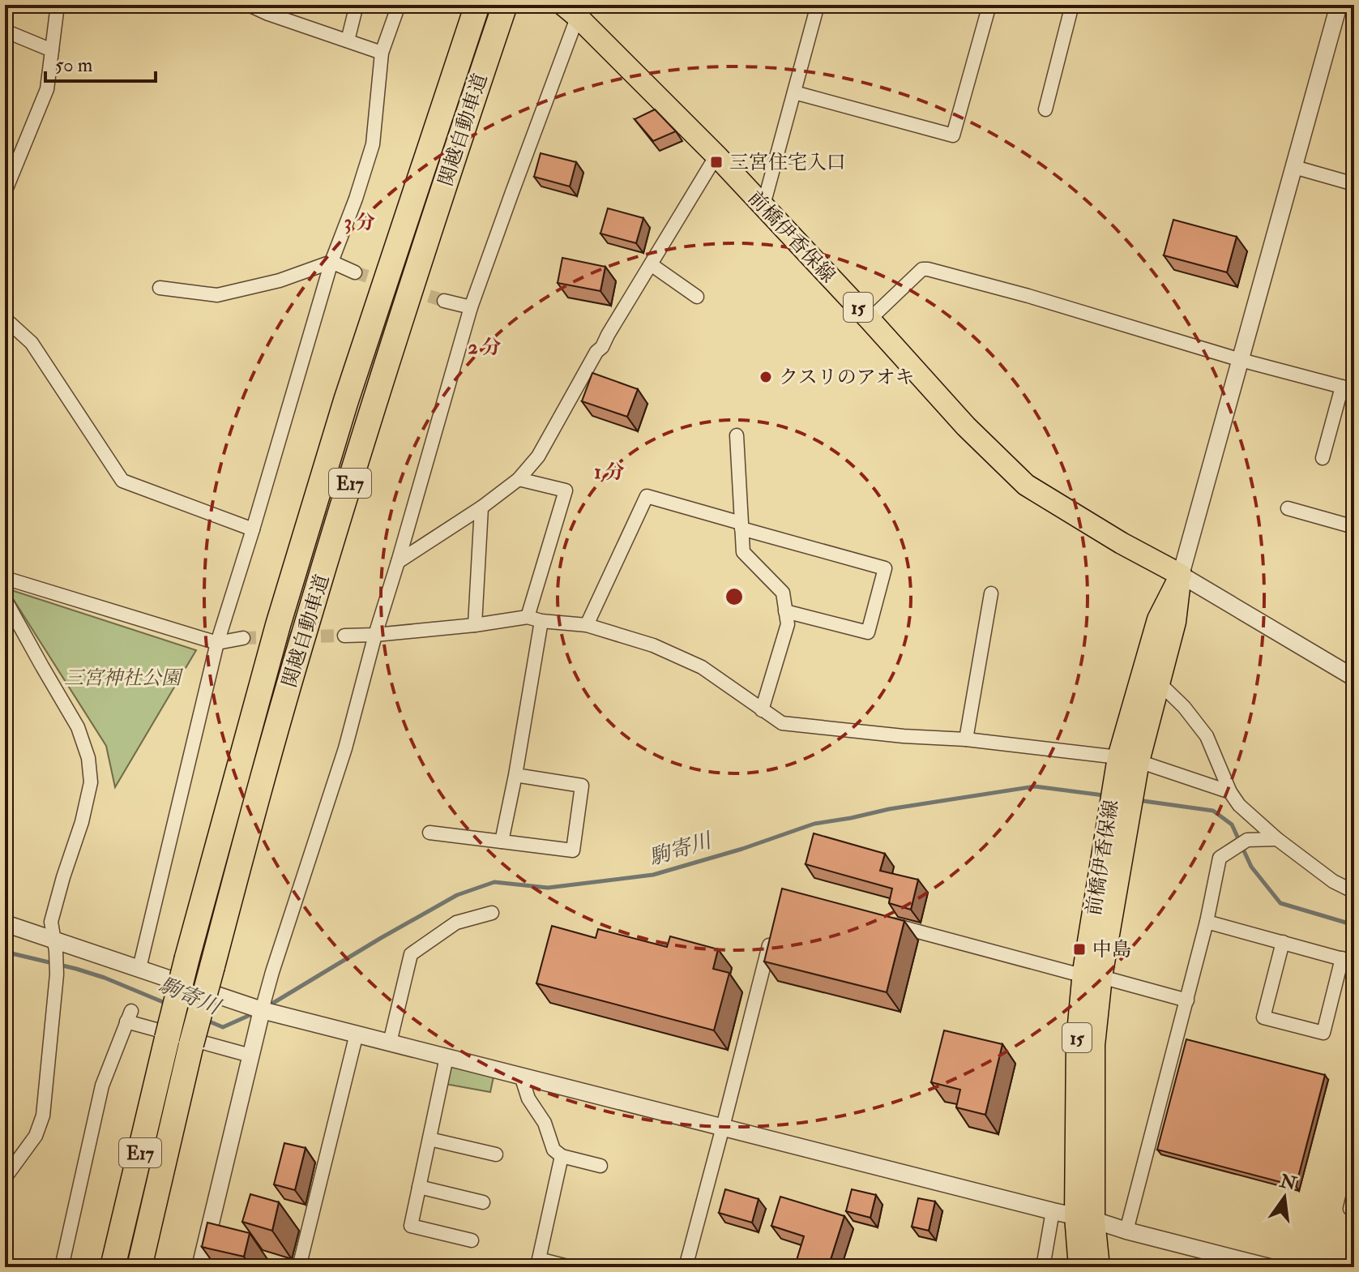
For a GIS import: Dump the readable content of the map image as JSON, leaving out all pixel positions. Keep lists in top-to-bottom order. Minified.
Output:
{"streets":{"highway":["関越自動車道","E17"],"main road":["前橋伊香保線","15"]},"water":["駒寄川"],"parks":["三宮神社公園"],"places":{"transit":["三宮住宅入口","中島"],"other":["クスリのアオキ"]},"scale_bar":"50 m","north":"top","rings":["3 分","2 分","1 分"]}
